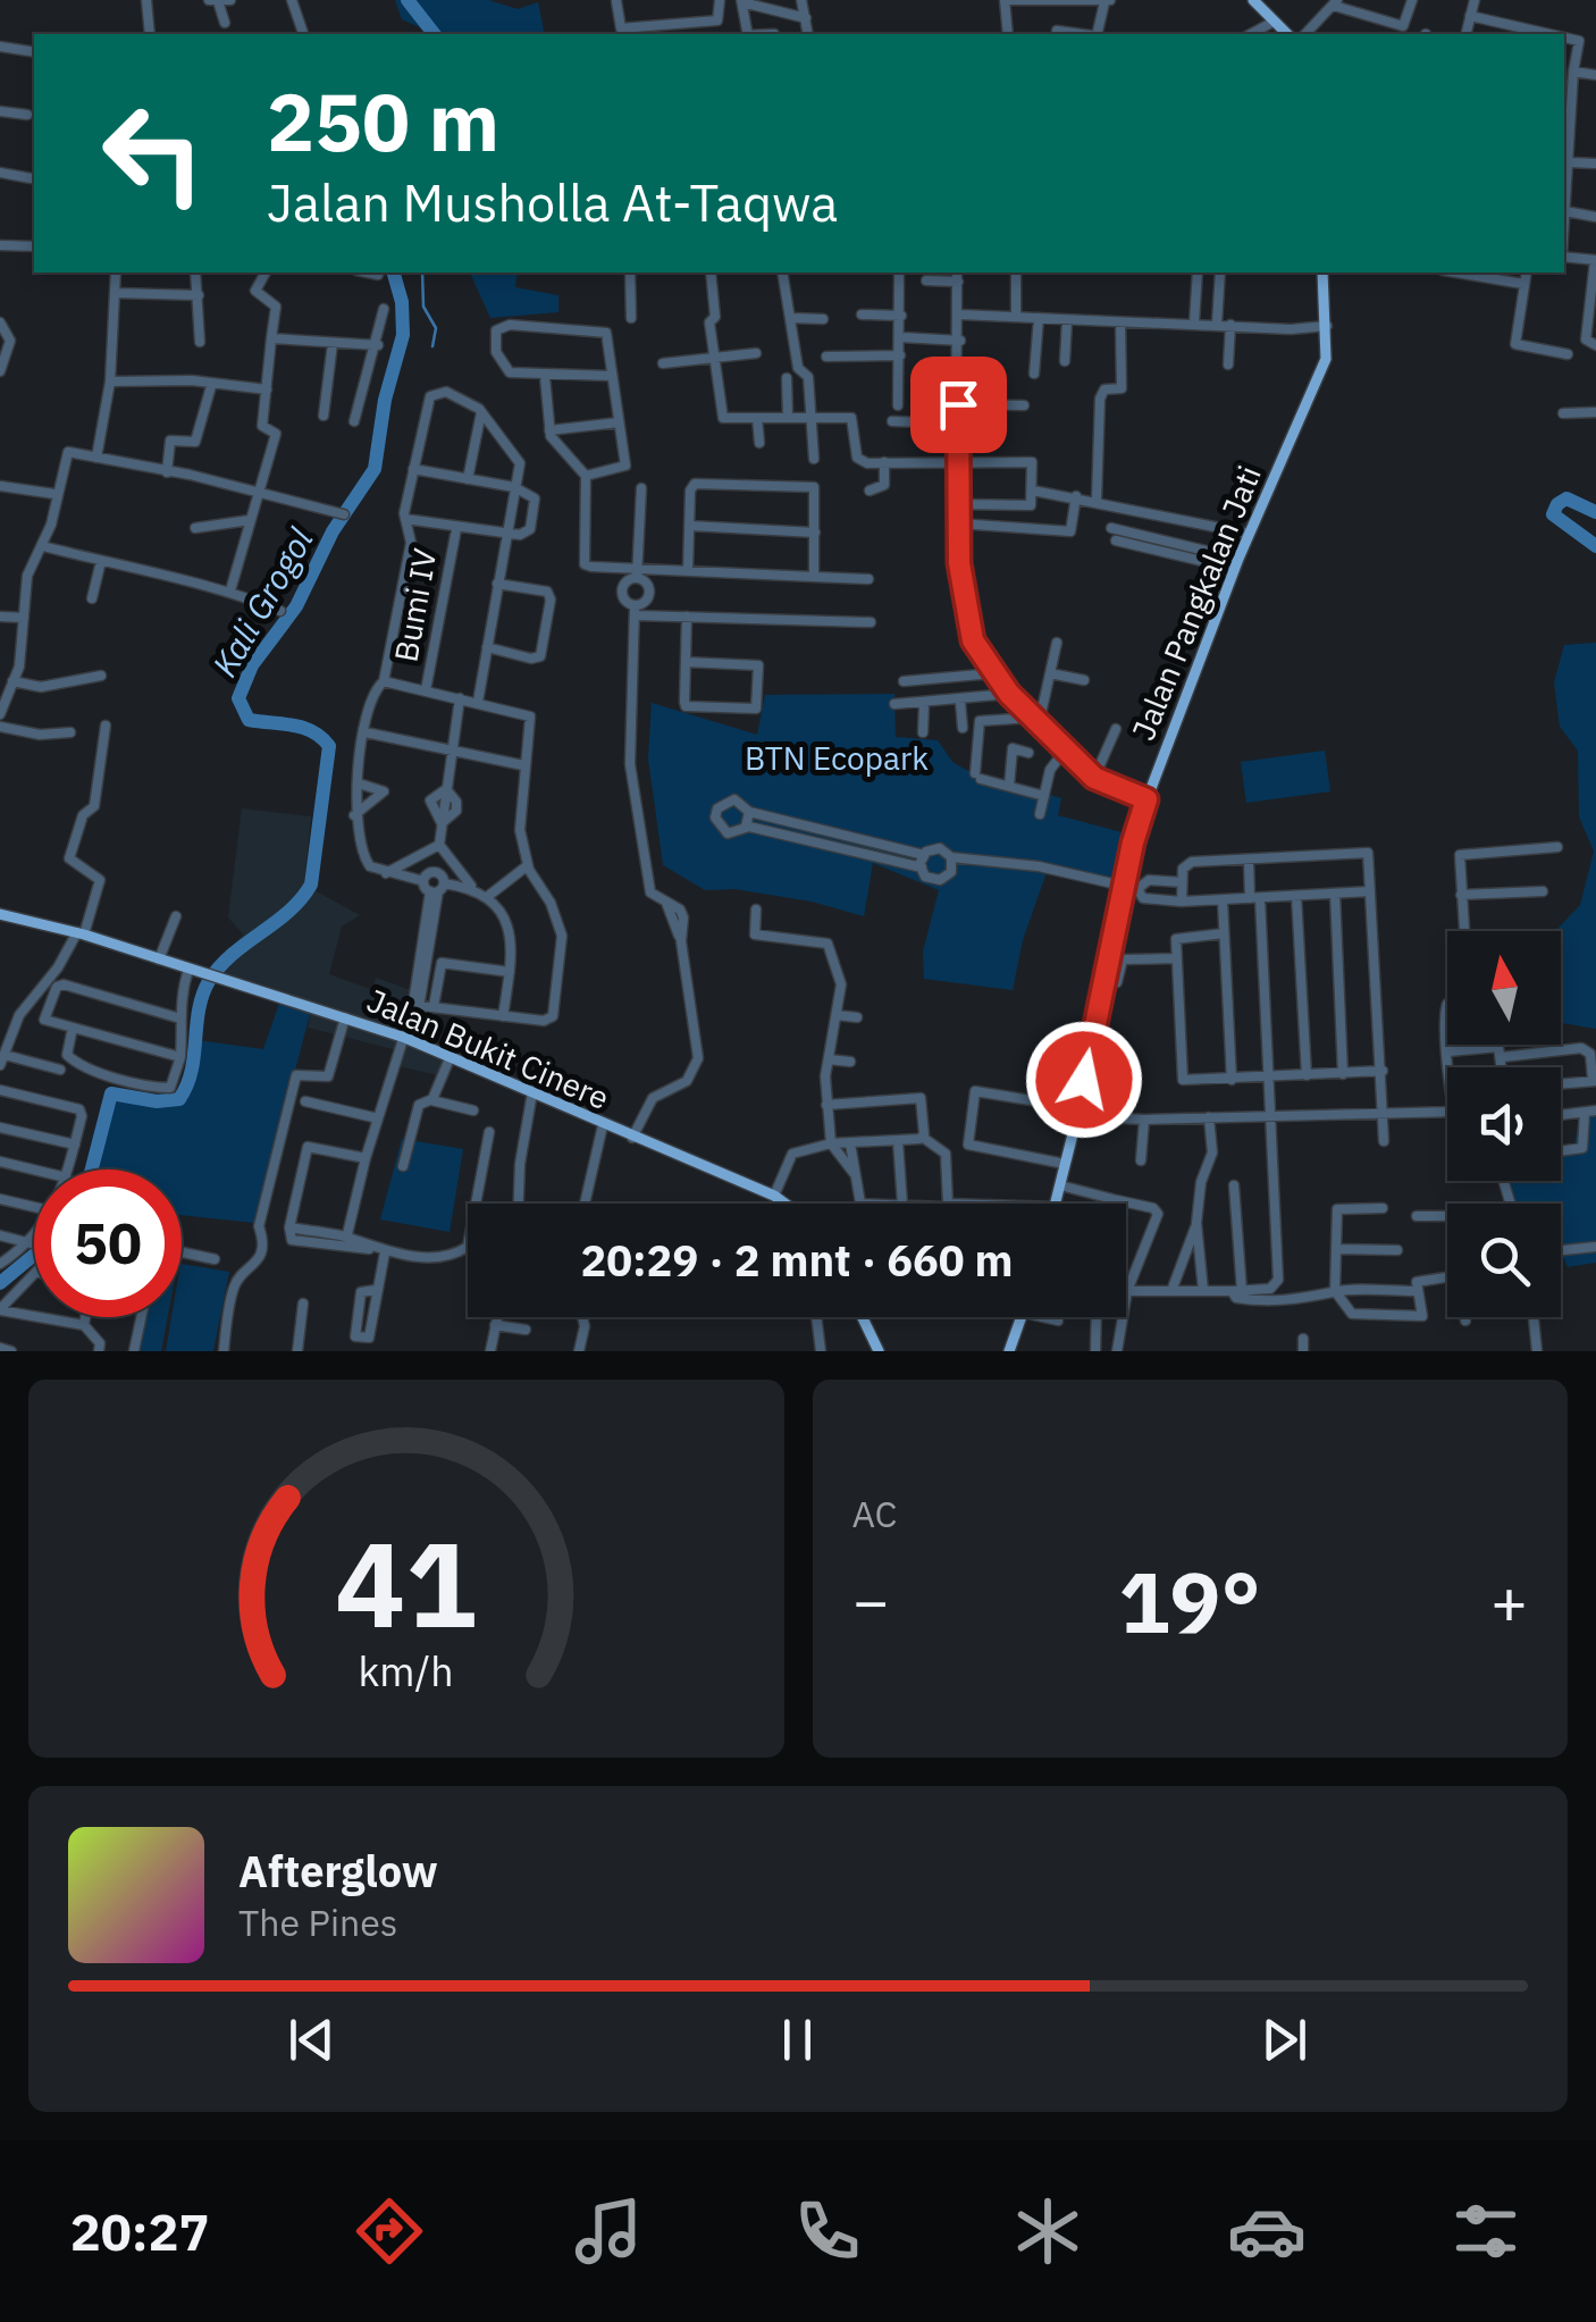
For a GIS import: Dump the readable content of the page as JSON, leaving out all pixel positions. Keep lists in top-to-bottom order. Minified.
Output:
{"streets":{"main road":["Jalan Pangkalan Jati","Jalan Bukit Cinere"],"street":["Bumi IV"]},"water":["Kali Grogol"],"parks":["BTN Ecopark"],"north":"top","page":{"turn":["250 m","Jalan Musholla At-Taqwa"],"limit":"50","trip":"20:29 · 2 mnt · 660 m","tile":"AC","heat":["−","19°","+"],"song":["Afterglow","The Pines"],"tabs":"20:27","gauge":["41","km/h"]}}
